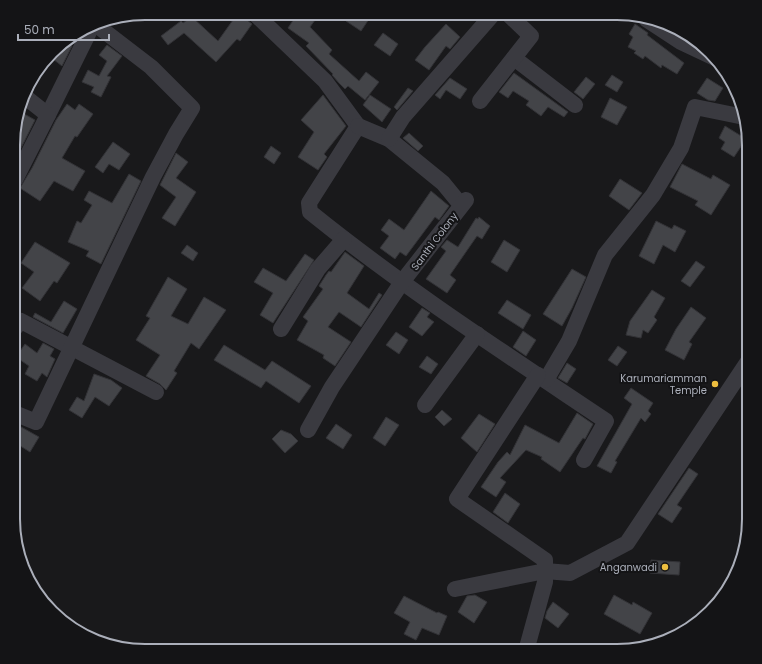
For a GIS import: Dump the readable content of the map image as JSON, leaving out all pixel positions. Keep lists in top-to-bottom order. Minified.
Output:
{"streets":{"street":["Santhi Colony"]},"places":["Karumariamman Temple","Anganwadi"],"scale_bar":"50 m"}
